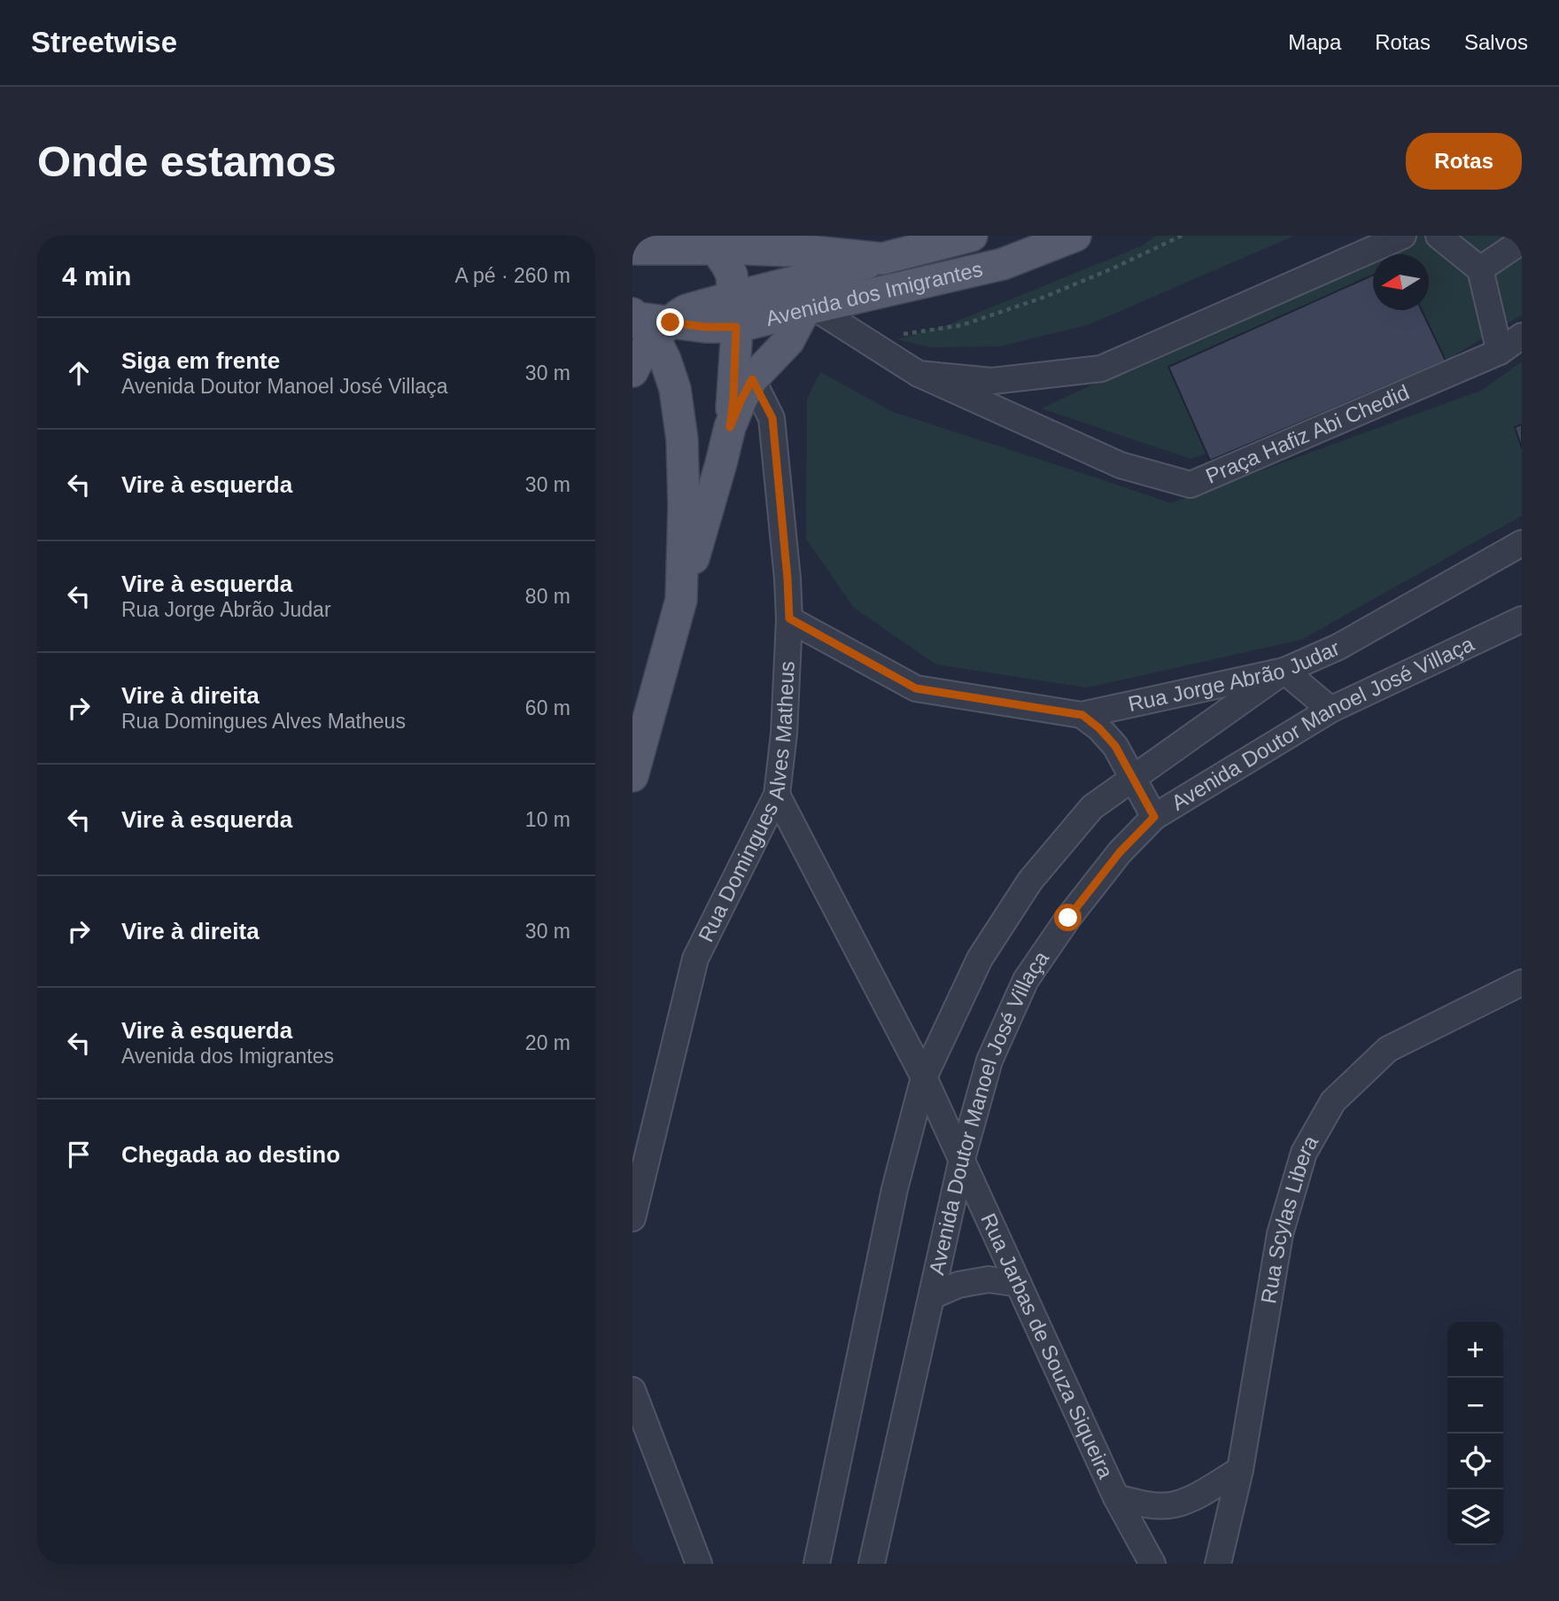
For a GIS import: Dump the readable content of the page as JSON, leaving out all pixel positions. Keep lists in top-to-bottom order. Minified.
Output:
{"streets":{"main road":["Avenida dos Imigrantes"],"street":["Praça Hafiz Abi Chedid","Rua Jorge Abrão Judar","Avenida Doutor Manoel José Villaça","Rua Domingues Alves Matheus","Rua Scylas Libera","Rua Jarbas de Souza Siqueira"]},"crossings":[["Avenida dos Imigrantes","Praça Hafiz Abi Chedid"],["Rua Jorge Abrão Judar","Rua Domingues Alves Matheus"],["Avenida Doutor Manoel José Villaça","Rua Jarbas de Souza Siqueira"],["Rua Domingues Alves Matheus","Rua Jarbas de Souza Siqueira"]],"north":"left","page":{"header":"Streetwise","nav":["Mapa","Rotas","Salvos"],"buttons":"Rotas","title":"Onde estamos","heading":["4 min","A pé · 260 m"],"list":[["Siga em frente","Avenida Doutor Manoel José Villaça","30 m"],["Vire à esquerda","30 m"],["Vire à esquerda","Rua Jorge Abrão Judar","80 m"],["Vire à direita","Rua Domingues Alves Matheus","60 m"],["Vire à esquerda","10 m"],["Vire à direita","30 m"],["Vire à esquerda","Avenida dos Imigrantes","20 m"],"Chegada ao destino"],"map_buttons":["+","−"]}}
